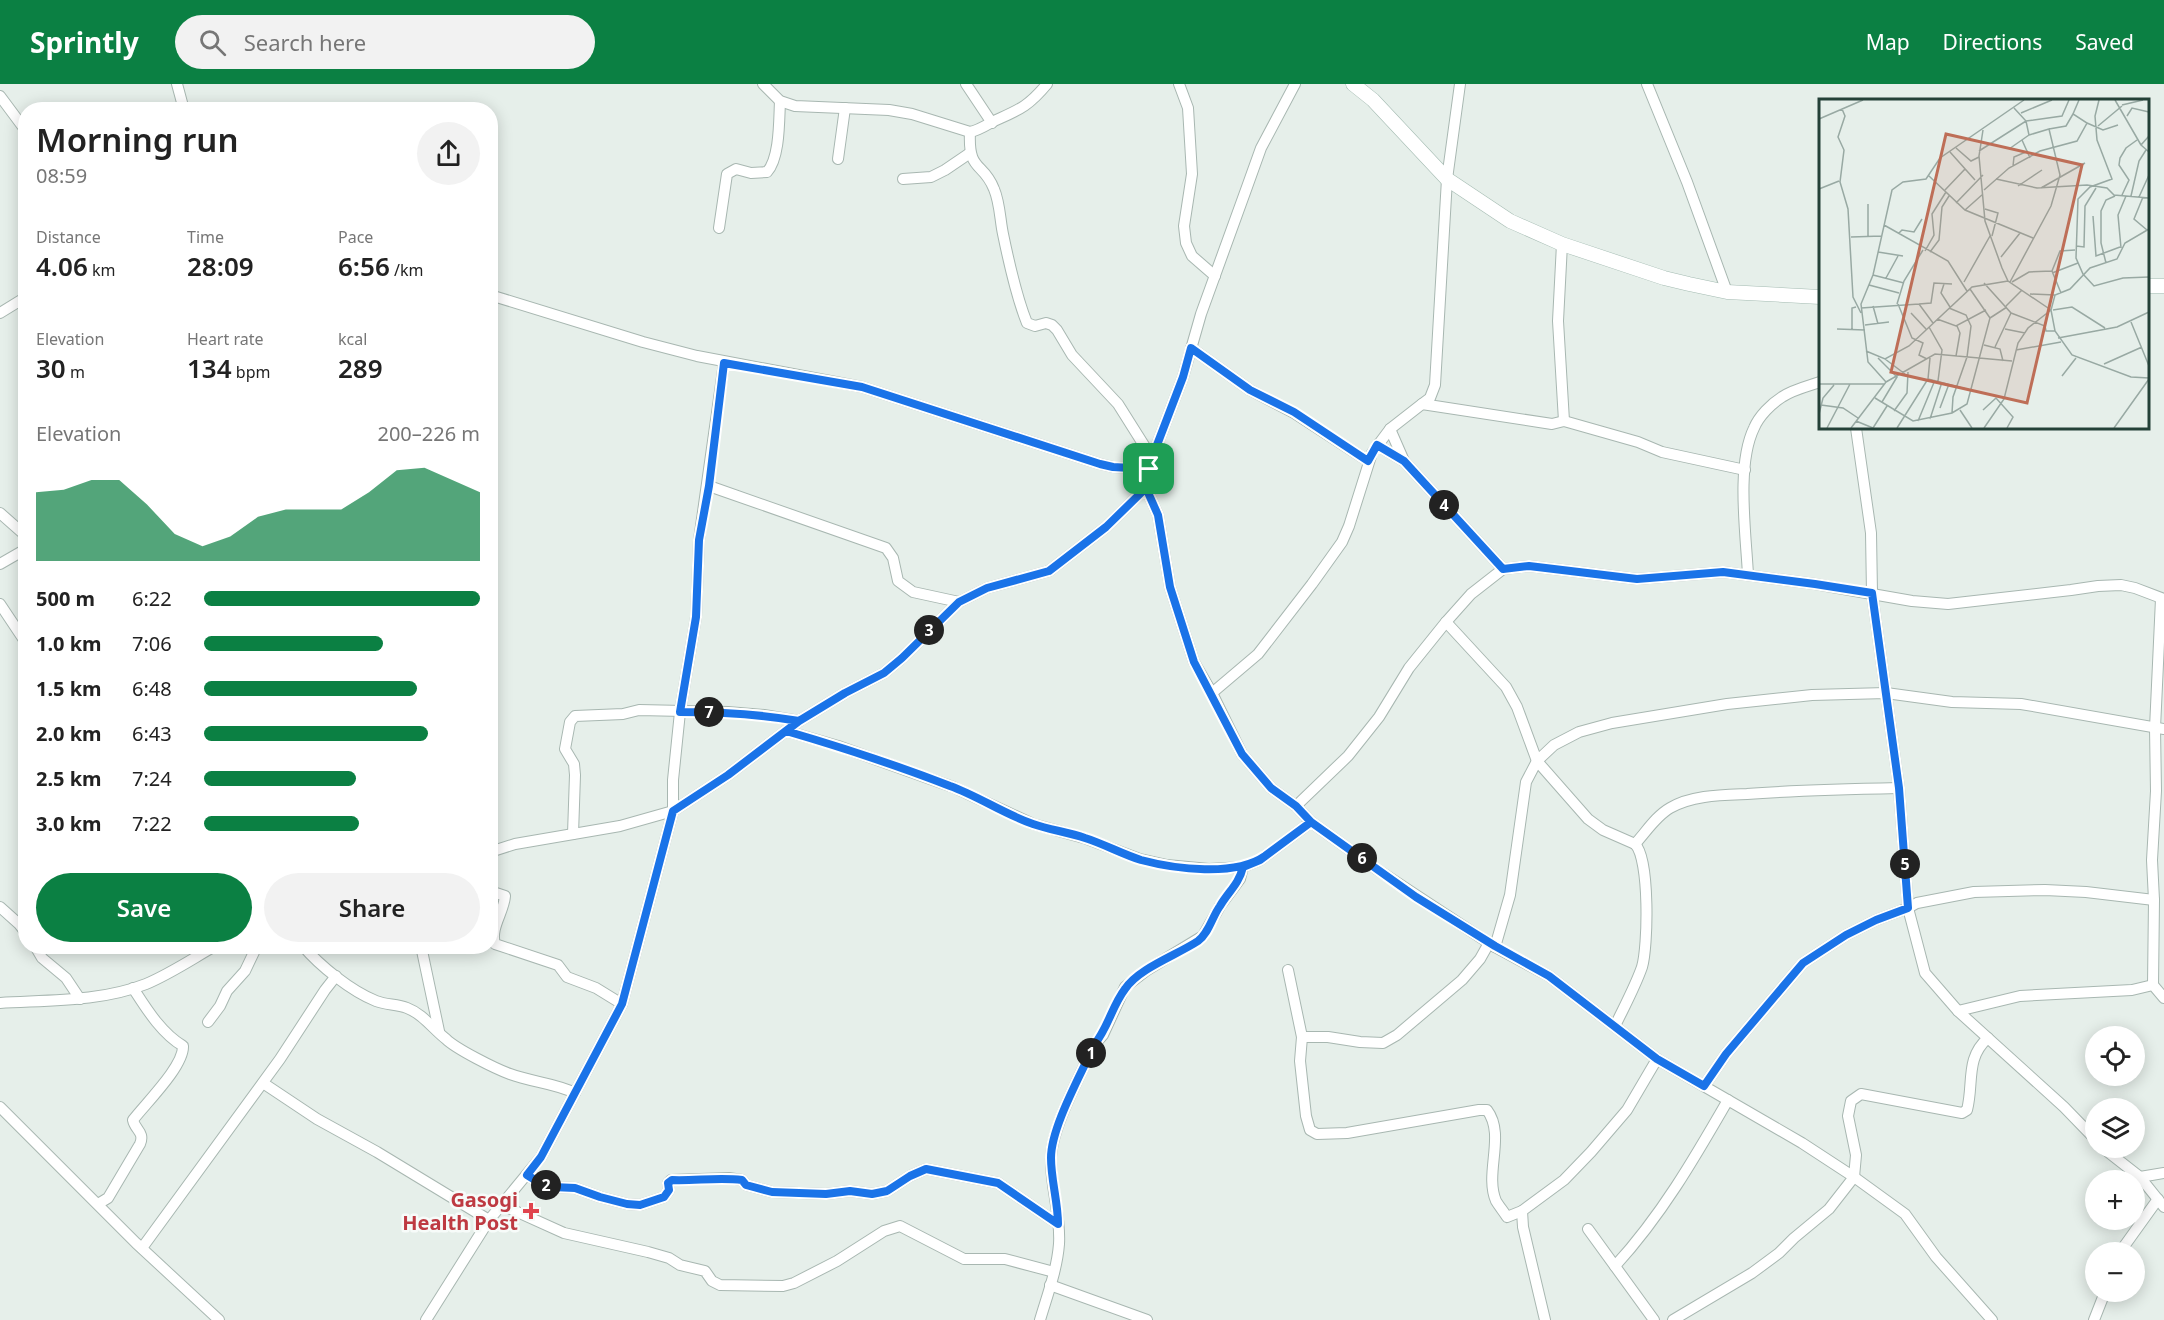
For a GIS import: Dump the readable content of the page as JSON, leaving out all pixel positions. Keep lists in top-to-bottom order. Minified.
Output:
{"places":{"health":["Gasogi Health Post"]},"page":{"header":"Sprintly","search":"Search here","nav":["Map","Directions","Saved"],"heading":["Morning run","08:59"],"stats":[["Distance","4.06 km"],["Time","28:09"],["Pace","6:56 /km"],["Elevation","30 m"],["Heart rate","134 bpm"],["kcal","289"]],"chart":["Elevation","200–226 m"],"pins":["4","3","7","6","5","1","2"],"list":[{"name":"500 m","note":"6:22"},{"name":"1.0 km","note":"7:06"},{"name":"1.5 km","note":"6:48"},{"name":"2.0 km","note":"6:43"},{"name":"2.5 km","note":"7:24"},{"name":"3.0 km","note":"7:22"}],"buttons":["Save","Share"],"map_buttons":["+","−"]}}
